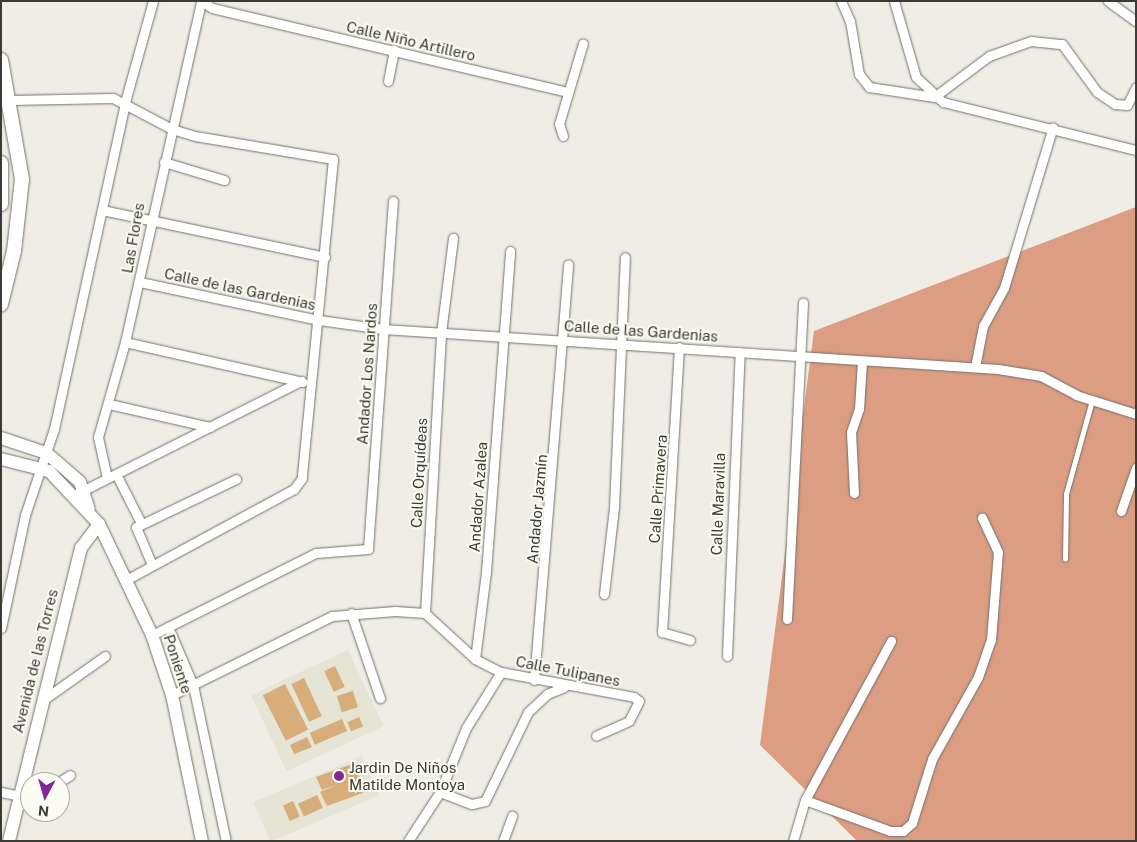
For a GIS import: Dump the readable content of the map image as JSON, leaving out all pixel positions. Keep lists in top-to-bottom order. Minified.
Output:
{"streets":{"street":["Calle Niño Artillero","Las Flores","Calle de las Gardenias","Andador Los Nardos","Calle Orquídeas","Calle Primavera","Andador Azalea","Calle Maravilla","Andador Jazmín","Avenida de las Torres","Poniente","Calle Tulipanes"]},"crossings":[["Calle Niño Artillero","Las Flores"],["Las Flores","Calle de las Gardenias"],["Calle de las Gardenias","Andador Los Nardos"],["Calle de las Gardenias","Calle Orquídeas"],["Calle de las Gardenias","Calle Primavera"],["Calle de las Gardenias","Andador Azalea"],["Calle de las Gardenias","Calle Maravilla"],["Calle de las Gardenias","Andador Jazmín"],["Calle Orquídeas","Calle Tulipanes"],["Andador Azalea","Calle Tulipanes"],["Andador Jazmín","Calle Tulipanes"],["Avenida de las Torres","Poniente"]],"places":["Jardin De Niños Matilde Montoya"],"north":"bottom"}
